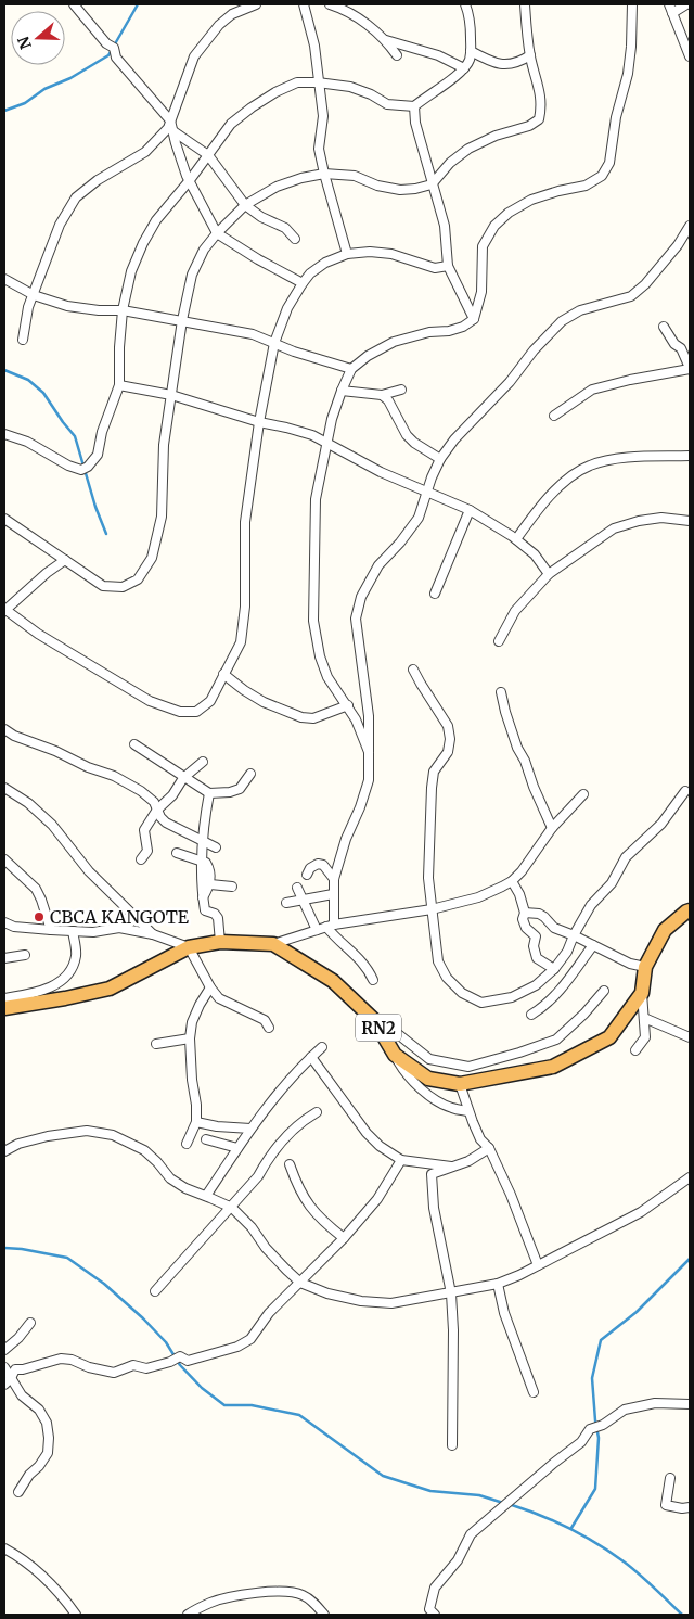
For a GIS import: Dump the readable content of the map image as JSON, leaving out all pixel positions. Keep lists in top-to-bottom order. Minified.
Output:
{"streets":{"highway":["RN2"]},"places":["CBCA KANGOTE"],"north":"left"}
